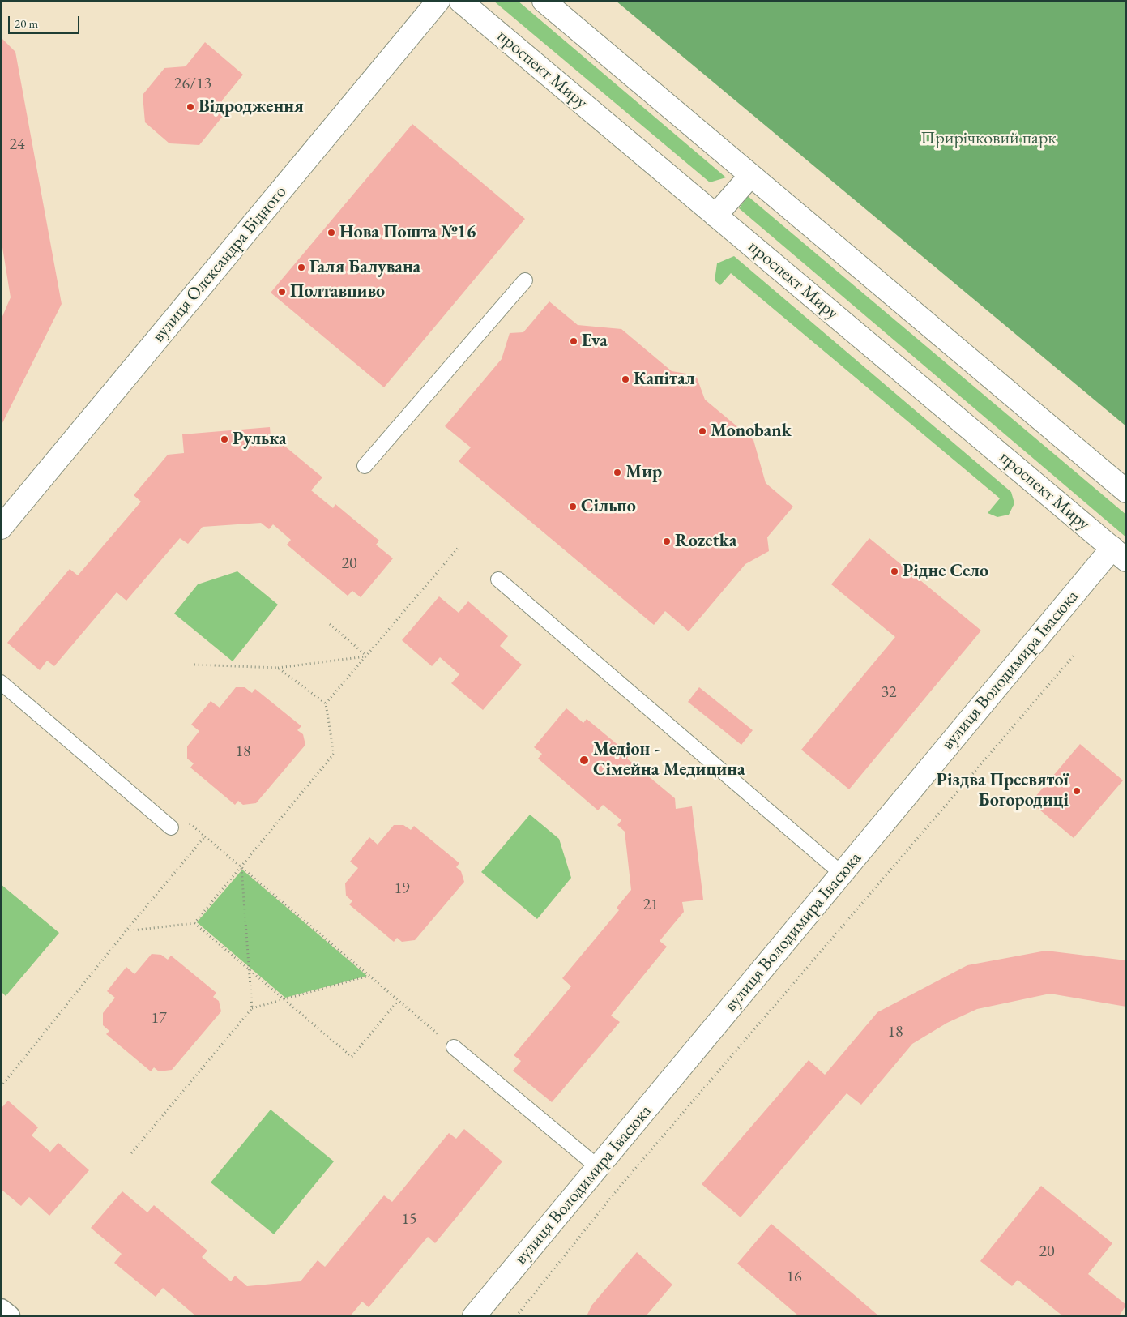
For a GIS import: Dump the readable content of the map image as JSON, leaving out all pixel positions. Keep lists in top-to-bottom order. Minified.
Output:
{"streets":{"street":["проспект Миру","вулиця Олександра Бідного","вулиця Володимира Івасюка"]},"crossings":[["проспект Миру","вулиця Володимира Івасюка"]],"parks":["Прирічковий парк"],"places":["Відродження","Нова Пошта №16","Галя Балувана","Полтавпиво","Eva","Капітал","Monobank","Рулька","Мир","Сільпо","Rozetka","Рідне Село","Медіон - Сімейна Медицина","Різдва Пресвятої Богородиці"],"house_numbers":["26/13","24","20","32","18","19","21","17","18","15","20","16"],"scale_bar":"20 m"}
